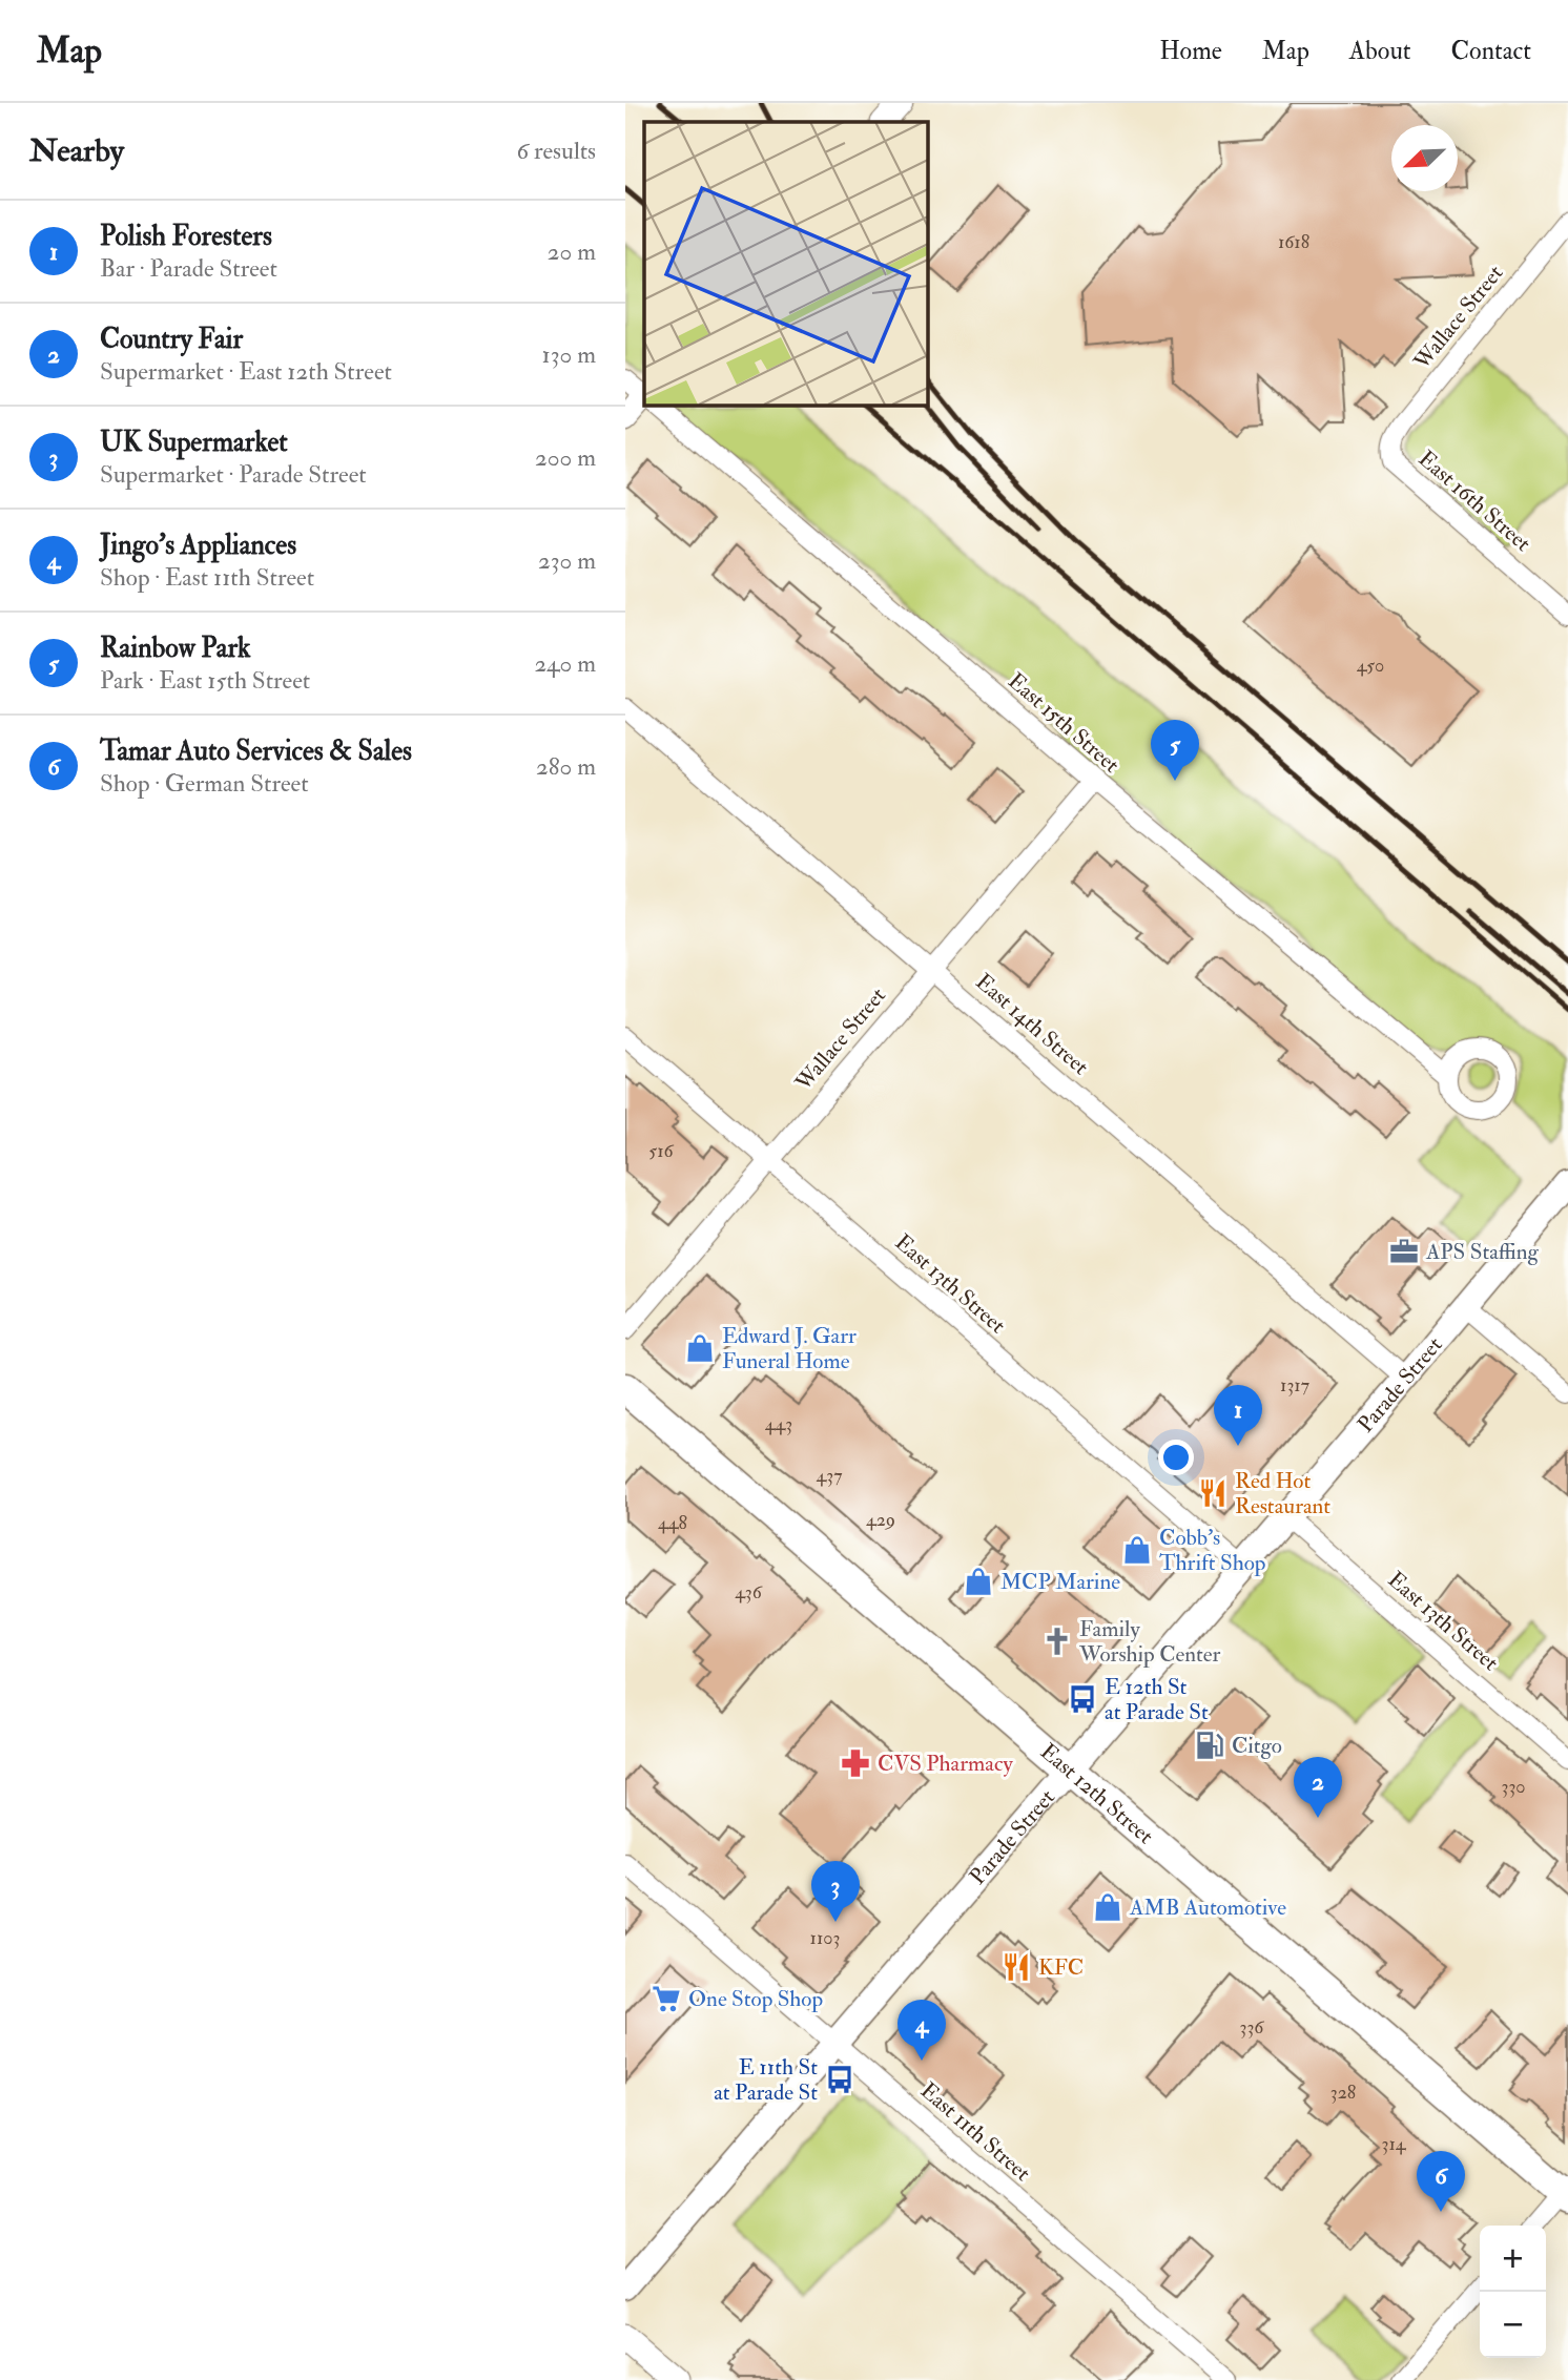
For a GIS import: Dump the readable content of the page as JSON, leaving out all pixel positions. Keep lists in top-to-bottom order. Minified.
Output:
{"streets":{"main road":["Parade Street","East 12th Street"],"street":["Wallace Street","East 16th Street","East 15th Street","East 14th Street","East 13th Street","East 11th Street"]},"crossings":[["Wallace Street","East 16th Street"],["Wallace Street","East 15th Street"],["Wallace Street","East 14th Street"],["Wallace Street","East 13th Street"],["East 14th Street","Parade Street"],["East 13th Street","Parade Street"],["Parade Street","East 12th Street"],["Parade Street","East 11th Street"]],"places":{"office":["APS Staffing"],"shop":["Edward J. Garr Funeral Home","Cobb's Thrift Shop","MCP Marine","AMB Automotive"],"restaurant":["Red Hot Restaurant","KFC"],"church":["Family Worship Center"],"bus stop":["E 12th St at Parade St","E 11th St at Parade St"],"fuel station":["Citgo"],"pharmacy":["CVS Pharmacy"],"supermarket":["One Stop Shop"]},"house_numbers":["1618","450","516","1317","443","437","429","448","436","330","1103","336","328","314"],"north":"bottom left","page":{"header":"Map","nav":["Home","Map","About","Contact"],"heading":["Nearby","6 results"],"list":[{"mark":"1","name":"Polish Foresters","note":"Bar · Parade Street","value":"20 m"},{"mark":"2","name":"Country Fair","note":"Supermarket · East 12th Street","value":"130 m"},{"mark":"3","name":"UK Supermarket","note":"Supermarket · Parade Street","value":"200 m"},{"mark":"4","name":"Jingo's Appliances","note":"Shop · East 11th Street","value":"230 m"},{"mark":"5","name":"Rainbow Park","note":"Park · East 15th Street","value":"240 m"},{"mark":"6","name":"Tamar Auto Services & Sales","note":"Shop · German Street","value":"280 m"}],"pins":["5","1","2","3","4","6"],"map_buttons":["+","−"]}}
